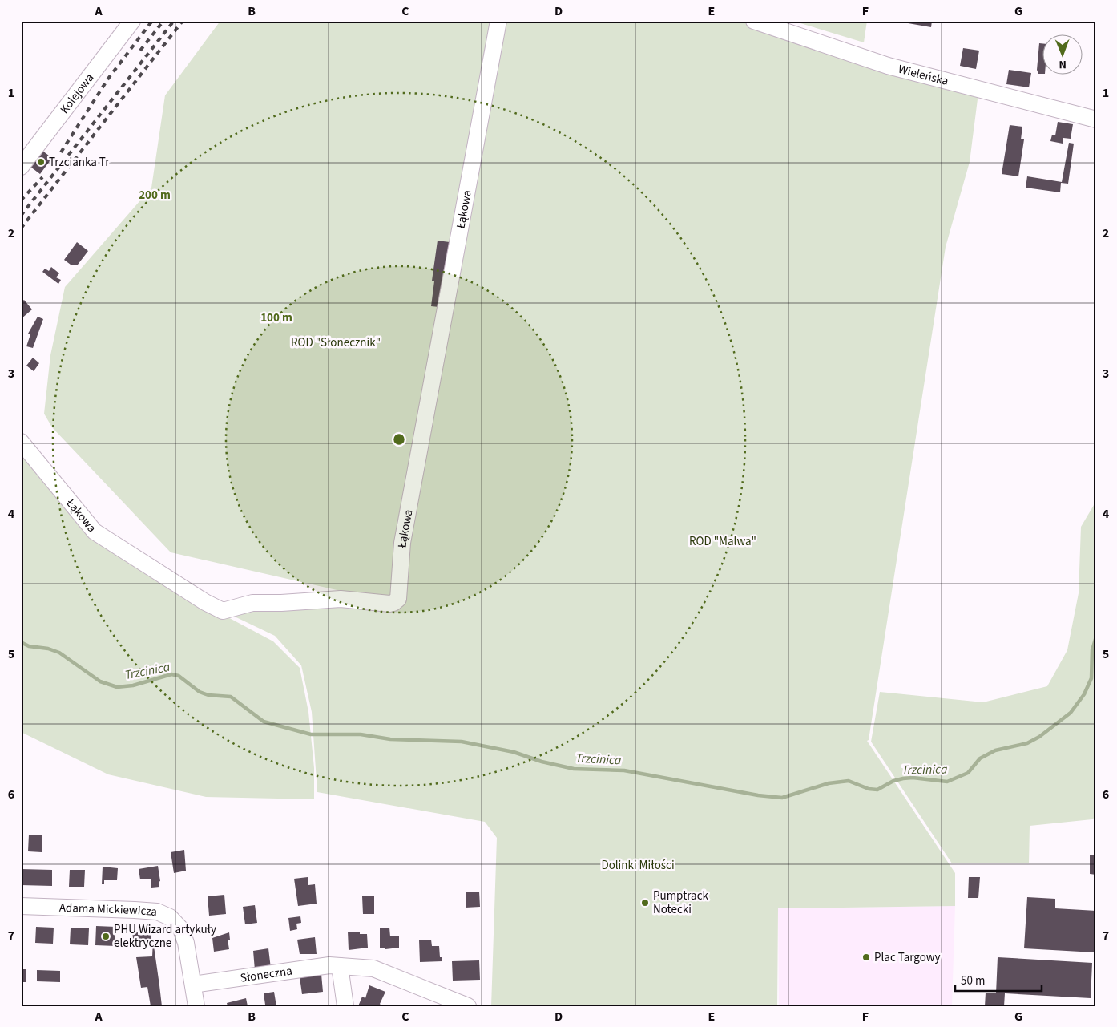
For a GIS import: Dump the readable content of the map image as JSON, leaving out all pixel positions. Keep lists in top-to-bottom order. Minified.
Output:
{"streets":{"street":["Wieleńska","Kolejowa","Łąkowa","Adama Mickiewicza","Słoneczna"]},"crossings":[["Adama Mickiewicza","Słoneczna"]],"water":["Trzcinica"],"parks":["ROD \"Słonecznik\"","ROD \"Malwa\"","Dolinki Miłości"],"places":["Trzcianka Tr","Pumptrack Notecki","PHU Wizard artykuły elektryczne","Plac Targowy"],"scale_bar":"50 m","north":"bottom","grid":{"columns":["A","B","C","D","E","F","G"],"rows":["1","2","3","4","5","6","7"]},"rings":["200 m","100 m"]}
